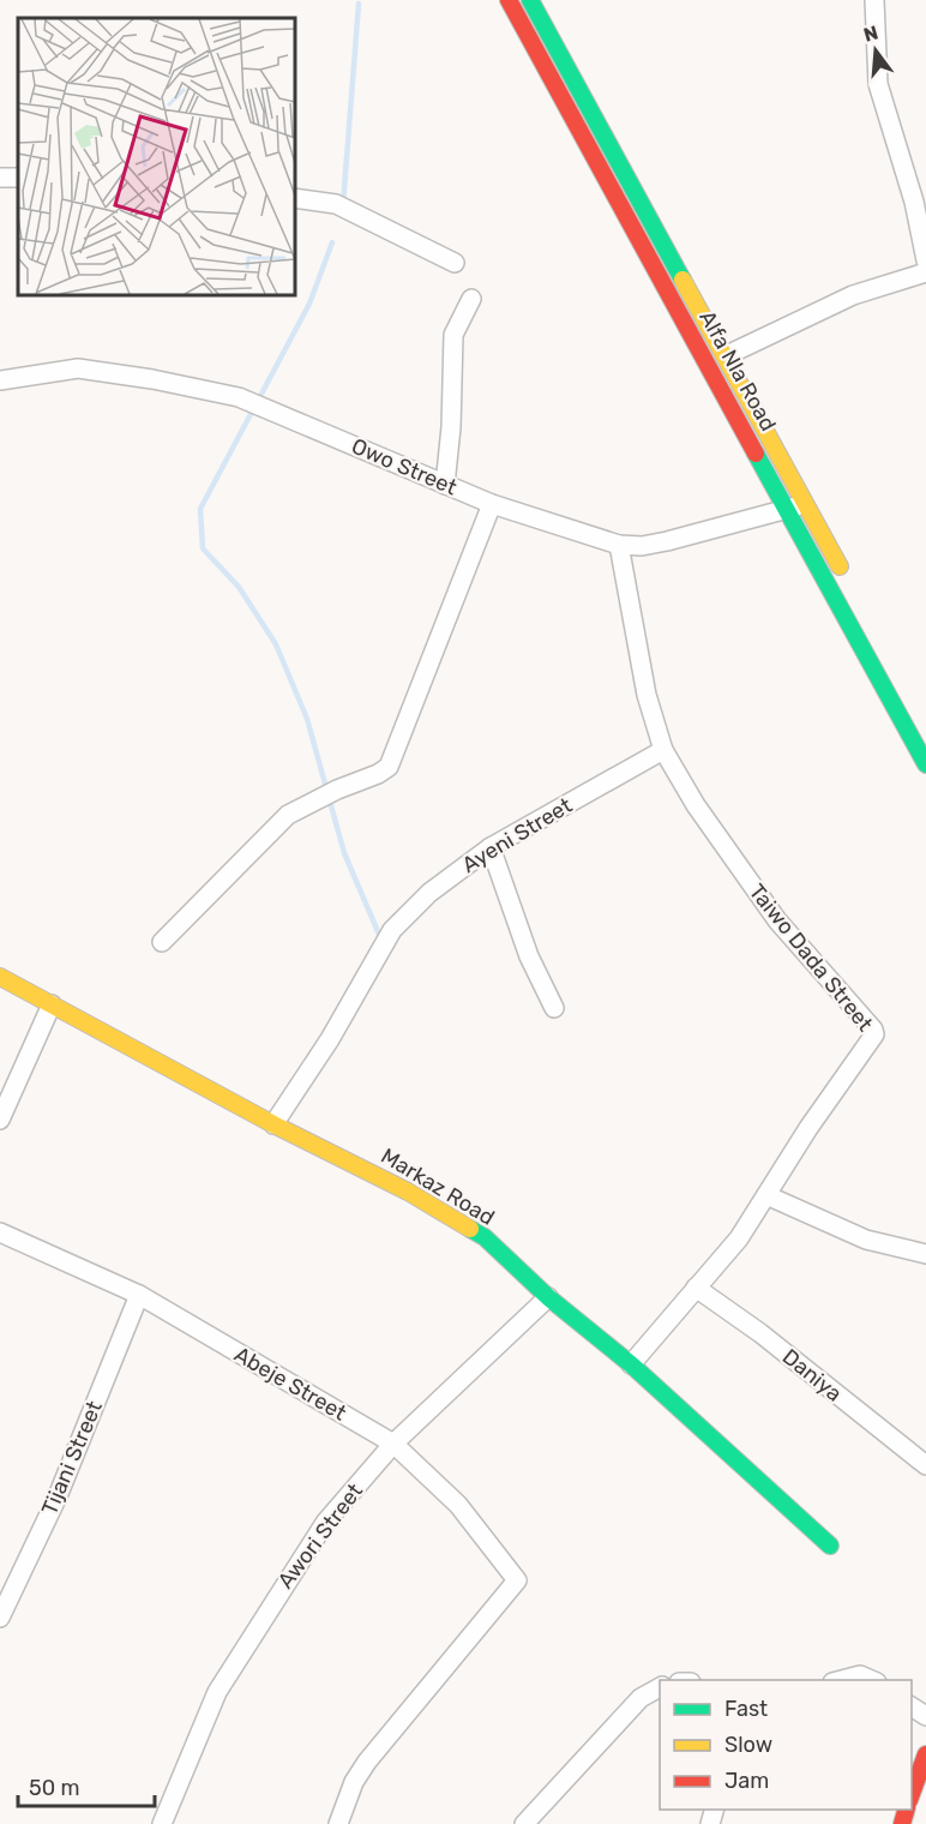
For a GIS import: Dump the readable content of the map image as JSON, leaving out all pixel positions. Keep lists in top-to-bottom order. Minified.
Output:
{"streets":{"main road":["Alfa Nla Road","Markaz Road"],"street":["Owo Street","Ayeni Street","Taiwo Dada Street","Daniya","Abeje Street","Tijani Street","Awori Street"]},"crossings":[["Alfa Nla Road","Owo Street"],["Owo Street","Taiwo Dada Street"],["Ayeni Street","Taiwo Dada Street"],["Ayeni Street","Markaz Road"],["Taiwo Dada Street","Markaz Road"],["Taiwo Dada Street","Daniya"],["Markaz Road","Awori Street"],["Abeje Street","Tijani Street"],["Abeje Street","Awori Street"]],"legend":["Fast","Slow","Jam"],"scale_bar":"50 m","north":"top"}
